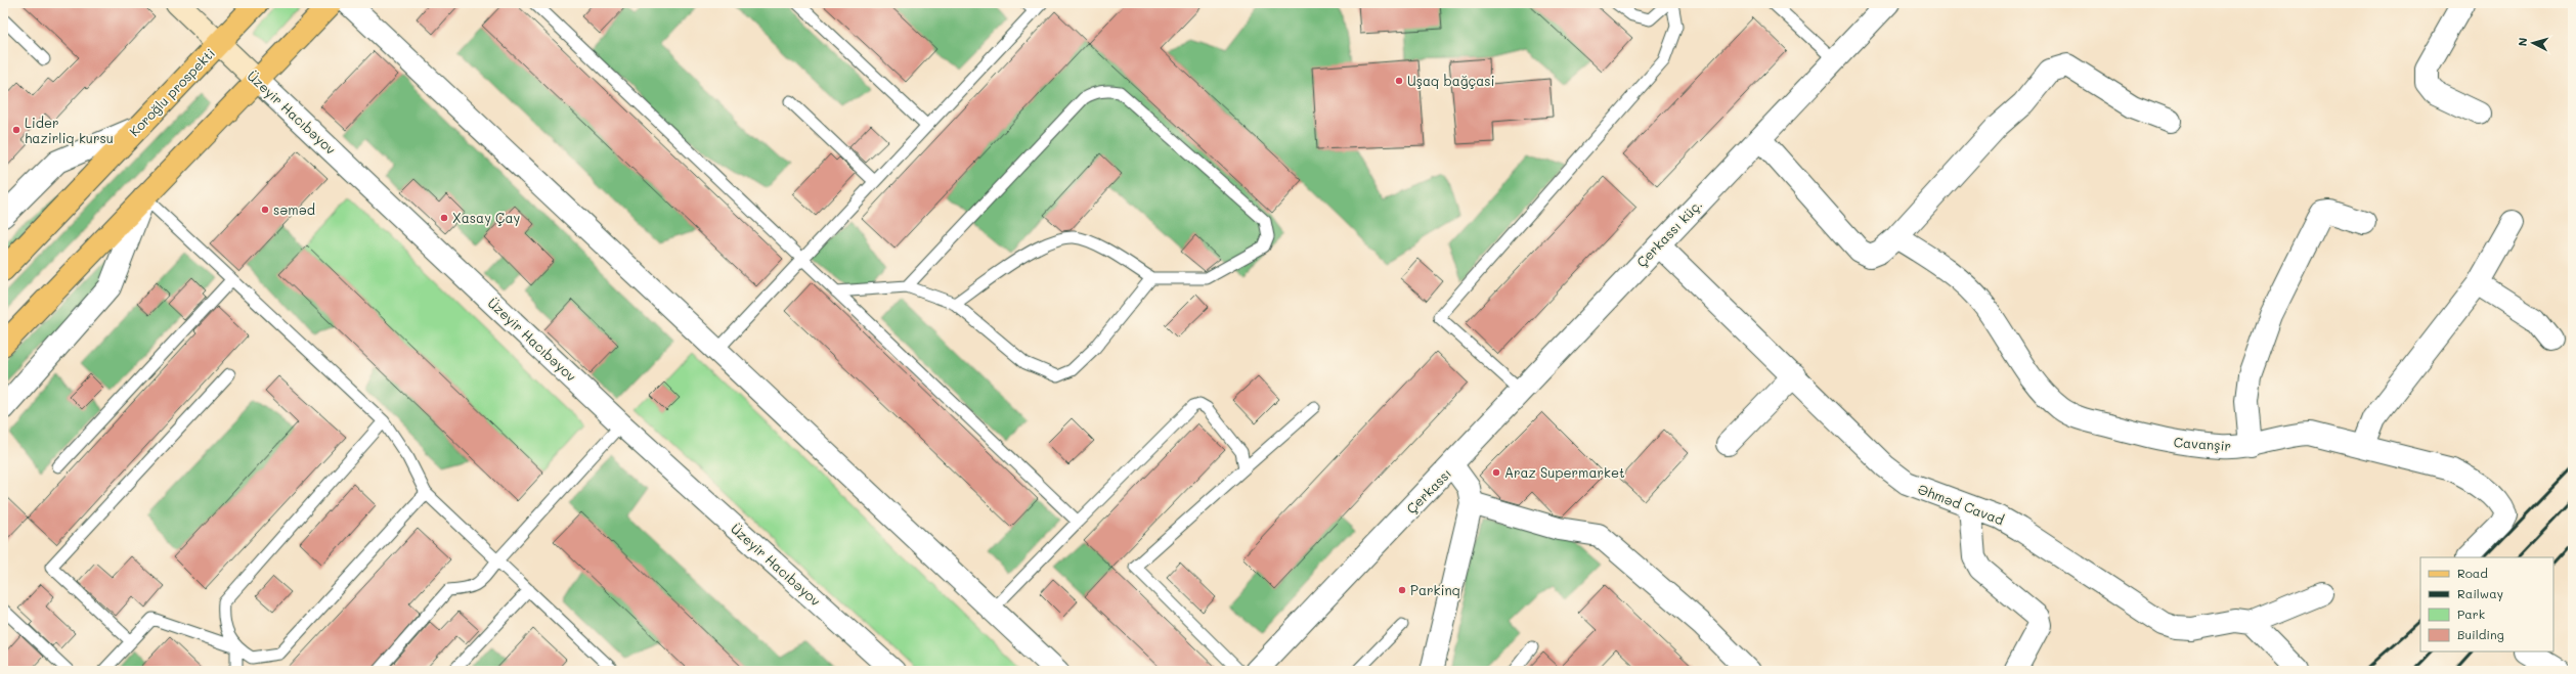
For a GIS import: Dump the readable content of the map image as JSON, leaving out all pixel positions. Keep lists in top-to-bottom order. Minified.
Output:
{"streets":{"main road":["Koroğlu prospekti","Üzeyir Hacıbəyov"],"street":["Çerkassı küç.","Cavanşir","Çerkassı","Əhməd Cavad"]},"crossings":[["Koroğlu prospekti","Üzeyir Hacıbəyov"],["Çerkassı küç.","Çerkassı"],["Çerkassı küç.","Əhməd Cavad"]],"places":["Uşaq bağçasi","Lider hazirliq kursu","səməd","Xasay Çay","Araz Supermarket","Parkinq"],"legend":["Road","Railway","Park","Building"],"north":"left"}
